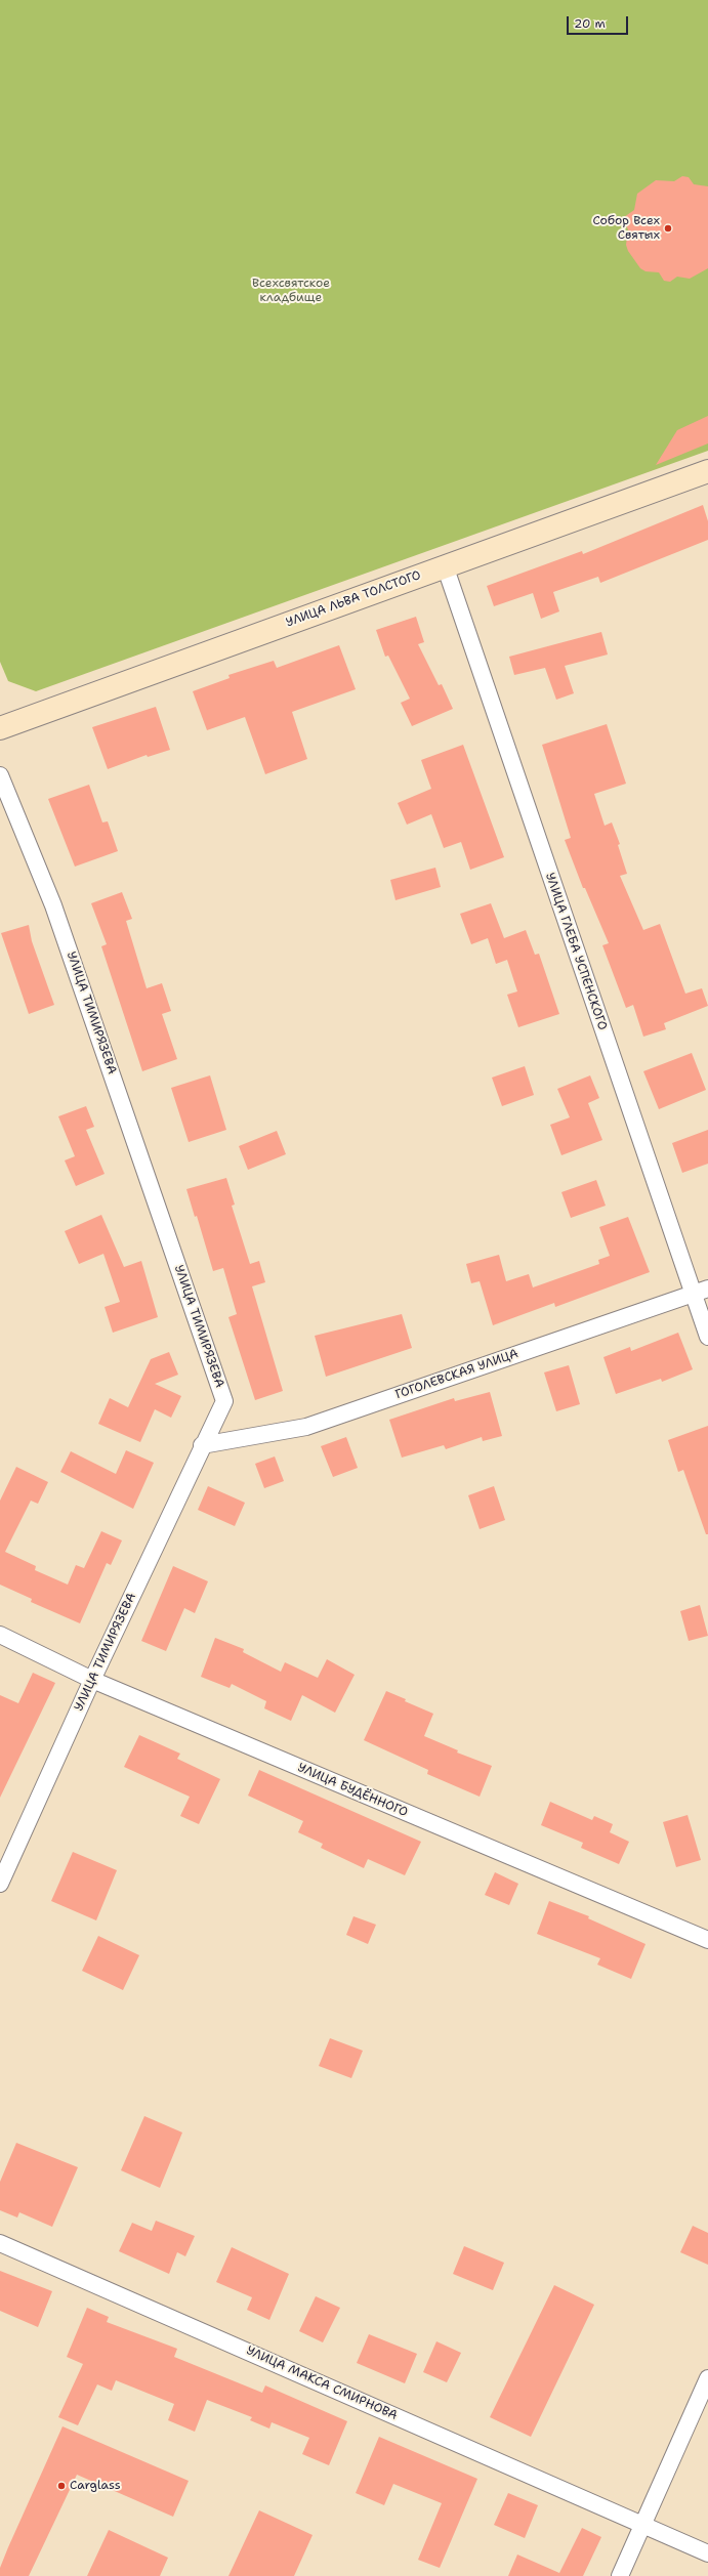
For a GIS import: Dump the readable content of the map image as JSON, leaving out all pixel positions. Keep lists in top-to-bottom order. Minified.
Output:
{"streets":{"street":["УЛИЦА ЛЬВА ТОЛСТОГО","УЛИЦА ГЛЕБА УСПЕНСКОГО","УЛИЦА ТИМИРЯЗЕВА","ГОГОЛЕВСКАЯ УЛИЦА","УЛИЦА БУДЁННОГО","УЛИЦА МАКСА СМИРНОВА"]},"crossings":[["УЛИЦА ЛЬВА ТОЛСТОГО","УЛИЦА ГЛЕБА УСПЕНСКОГО"],["УЛИЦА ГЛЕБА УСПЕНСКОГО","ГОГОЛЕВСКАЯ УЛИЦА"],["УЛИЦА ТИМИРЯЗЕВА","ГОГОЛЕВСКАЯ УЛИЦА"],["УЛИЦА ТИМИРЯЗЕВА","УЛИЦА БУДЁННОГО"]],"parks":["Всехсвятское кладбище"],"places":["Собор Всех Святых","Carglass"],"scale_bar":"20 m"}
